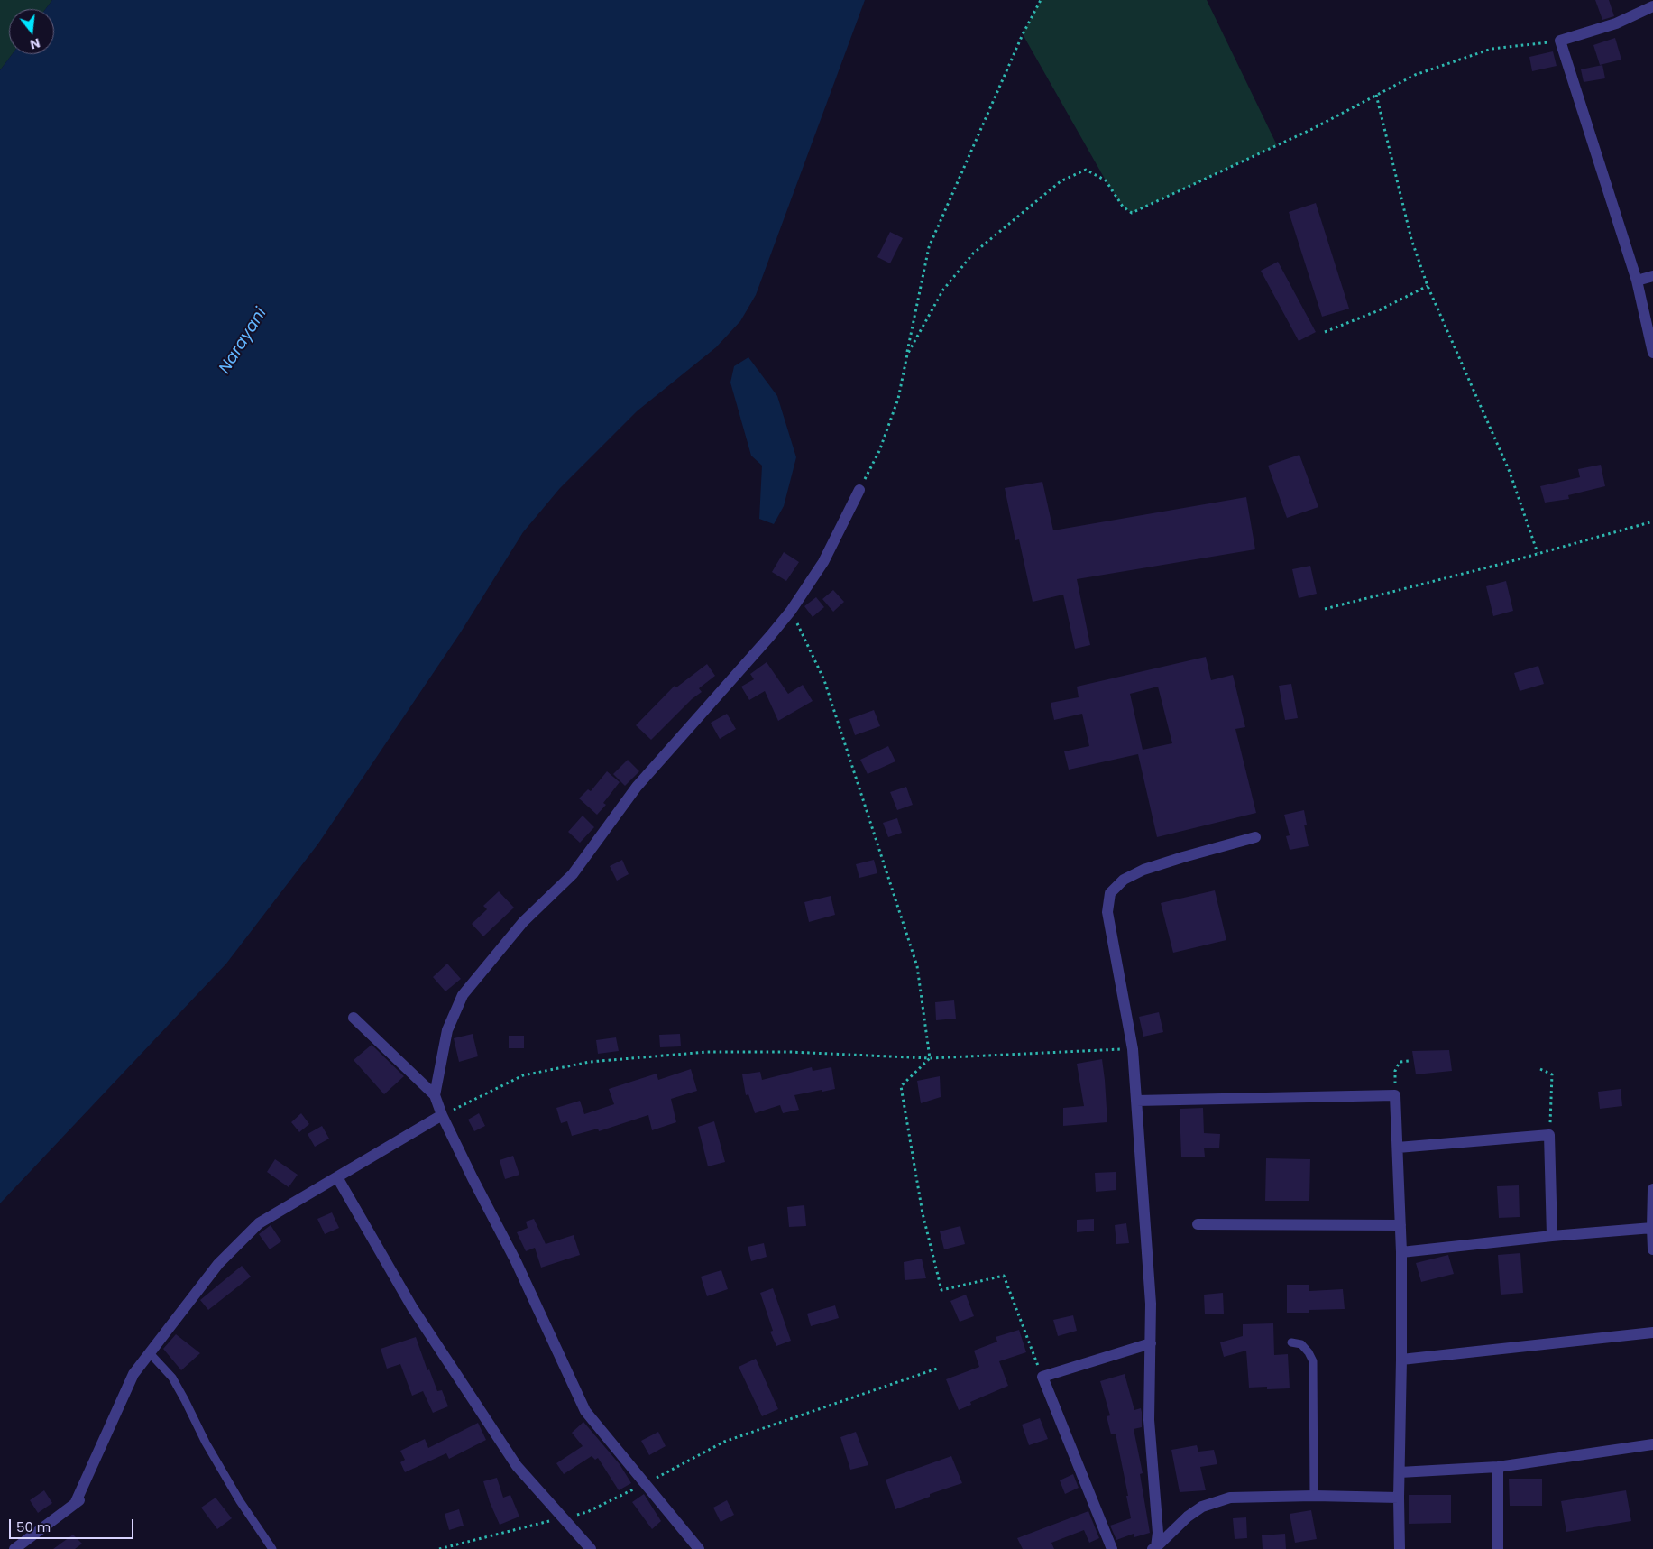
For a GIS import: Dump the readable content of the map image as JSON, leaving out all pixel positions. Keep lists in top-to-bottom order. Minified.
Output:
{"water":["Narayani"],"scale_bar":"50 m","north":"bottom"}
